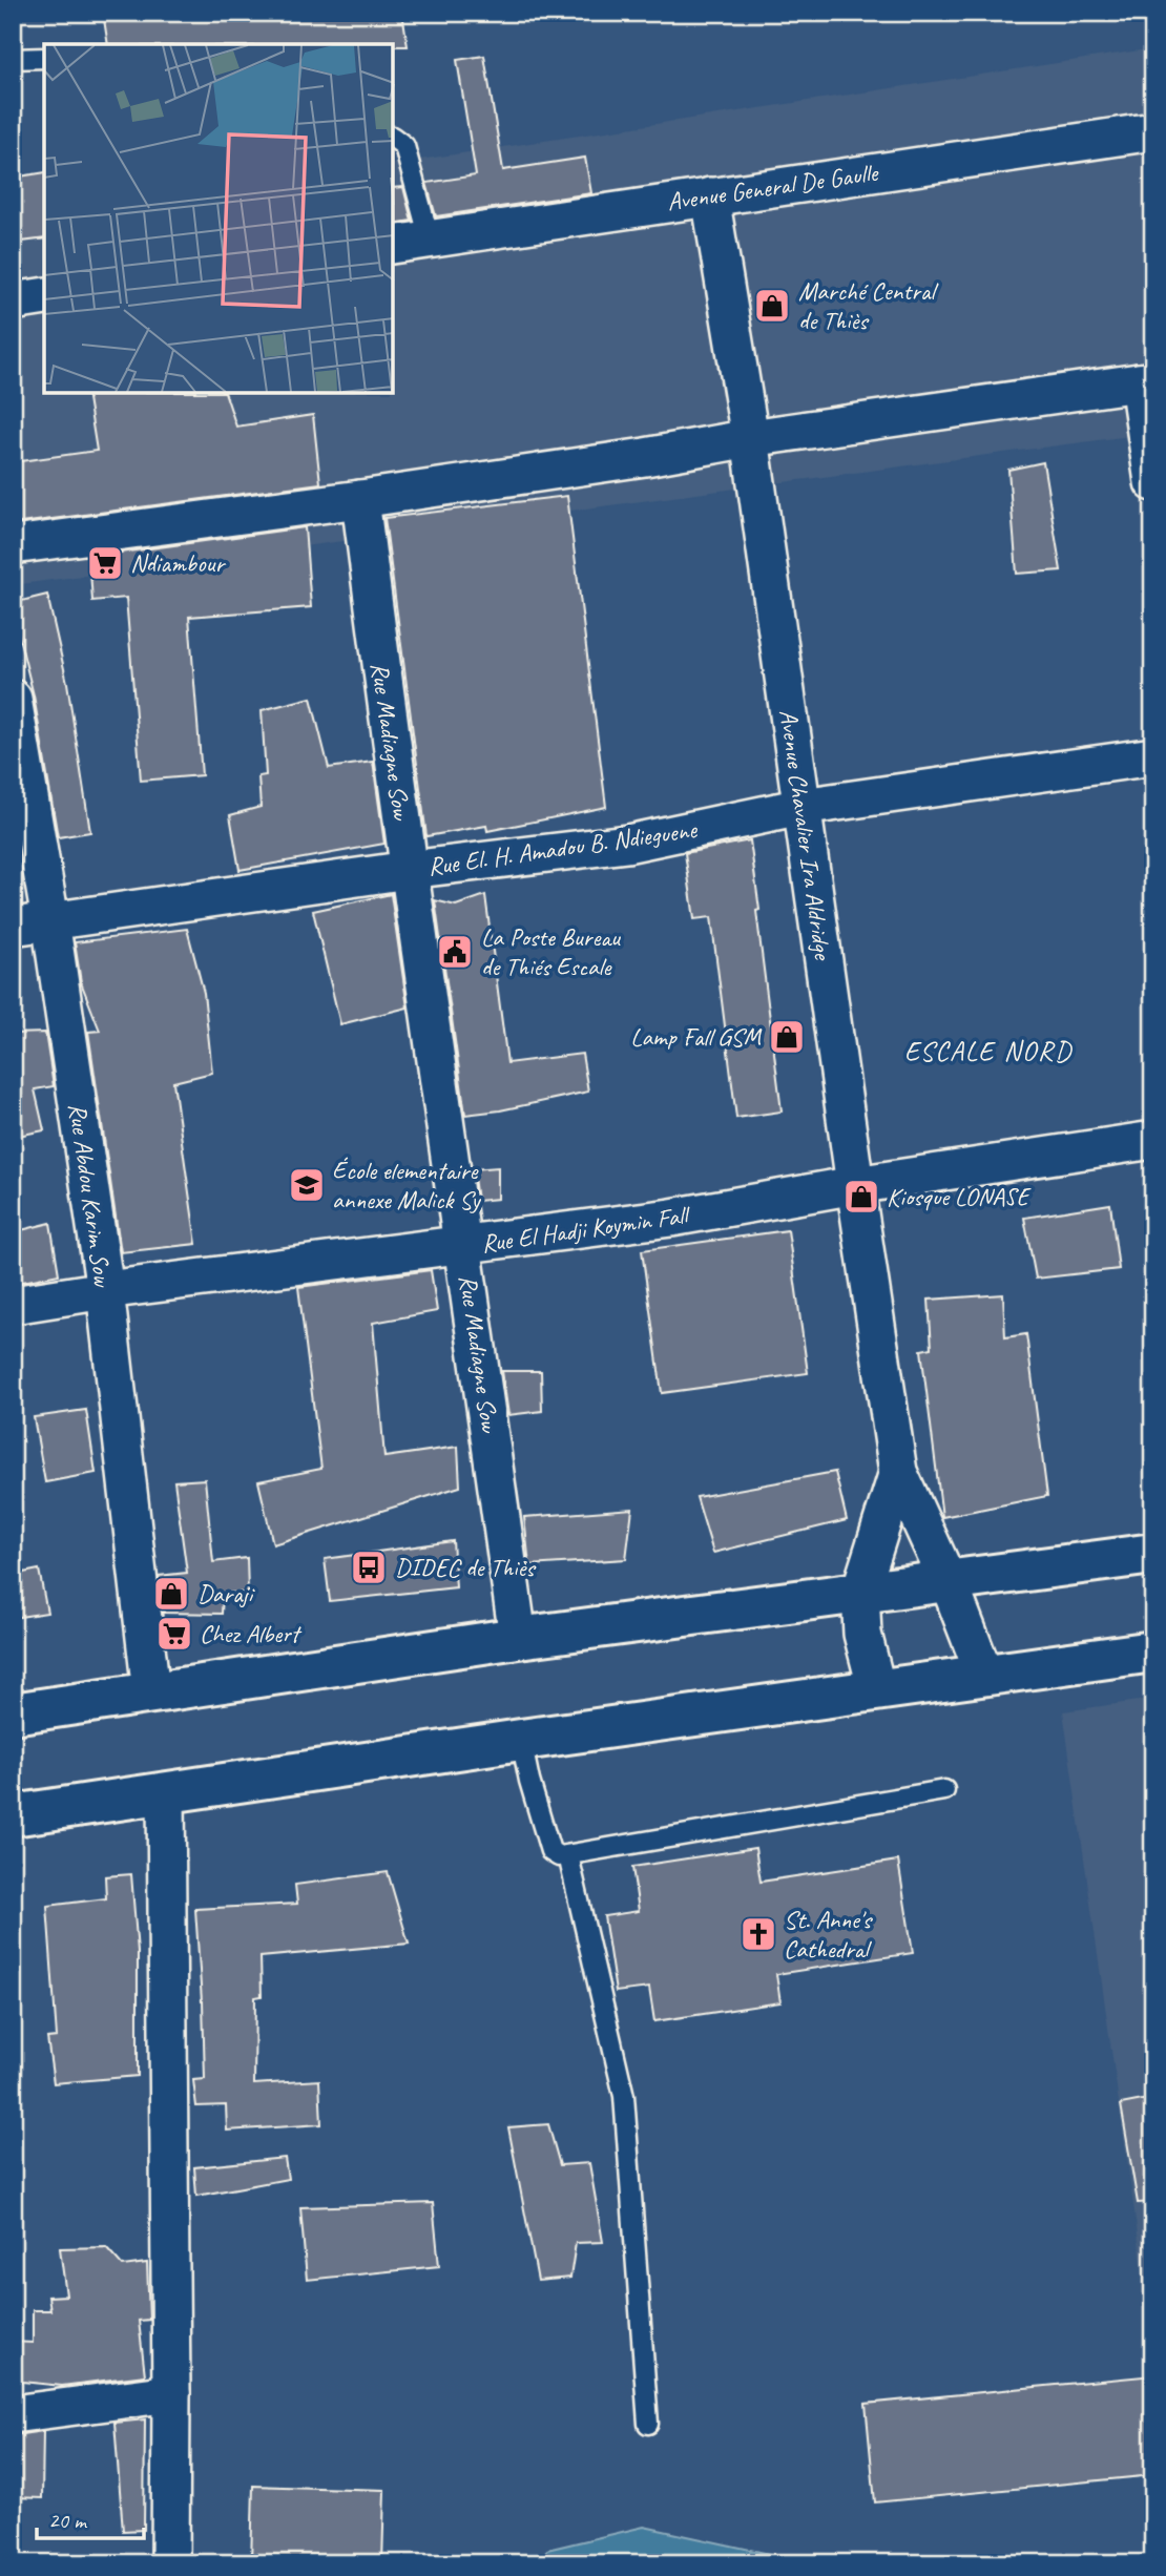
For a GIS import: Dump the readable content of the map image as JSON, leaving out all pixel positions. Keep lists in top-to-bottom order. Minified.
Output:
{"streets":{"street":["Avenue General De Gaulle","Rue Madiagne Sow","Avenue Chavalier Ira Aldridge","Rue El. H. Amadou B. Ndieguene","Rue Abdou Karim Sow","Rue El Hadji Koymin Fall"]},"crossings":[["Avenue General De Gaulle","Avenue Chavalier Ira Aldridge"],["Rue Madiagne Sow","Rue El. H. Amadou B. Ndieguene"],["Rue Madiagne Sow","Rue El Hadji Koymin Fall"],["Avenue Chavalier Ira Aldridge","Rue El. H. Amadou B. Ndieguene"],["Avenue Chavalier Ira Aldridge","Rue El Hadji Koymin Fall"],["Rue El. H. Amadou B. Ndieguene","Rue Abdou Karim Sow"],["Rue Abdou Karim Sow","Rue El Hadji Koymin Fall"]],"districts":["ESCALE NORD"],"places":{"shop":["Marché Central de Thiès","Lamp Fall GSM","Kiosque LONASE","Daraji"],"supermarket":["Ndiambour","Chez Albert"],"public building":["La Poste Bureau de Thiés Escale"],"school or university":["École elementaire annexe Malick Sy"],"bus stop":["DIDEC de Thiès"],"church":["St. Anne's Cathedral"]},"scale_bar":"20 m"}
